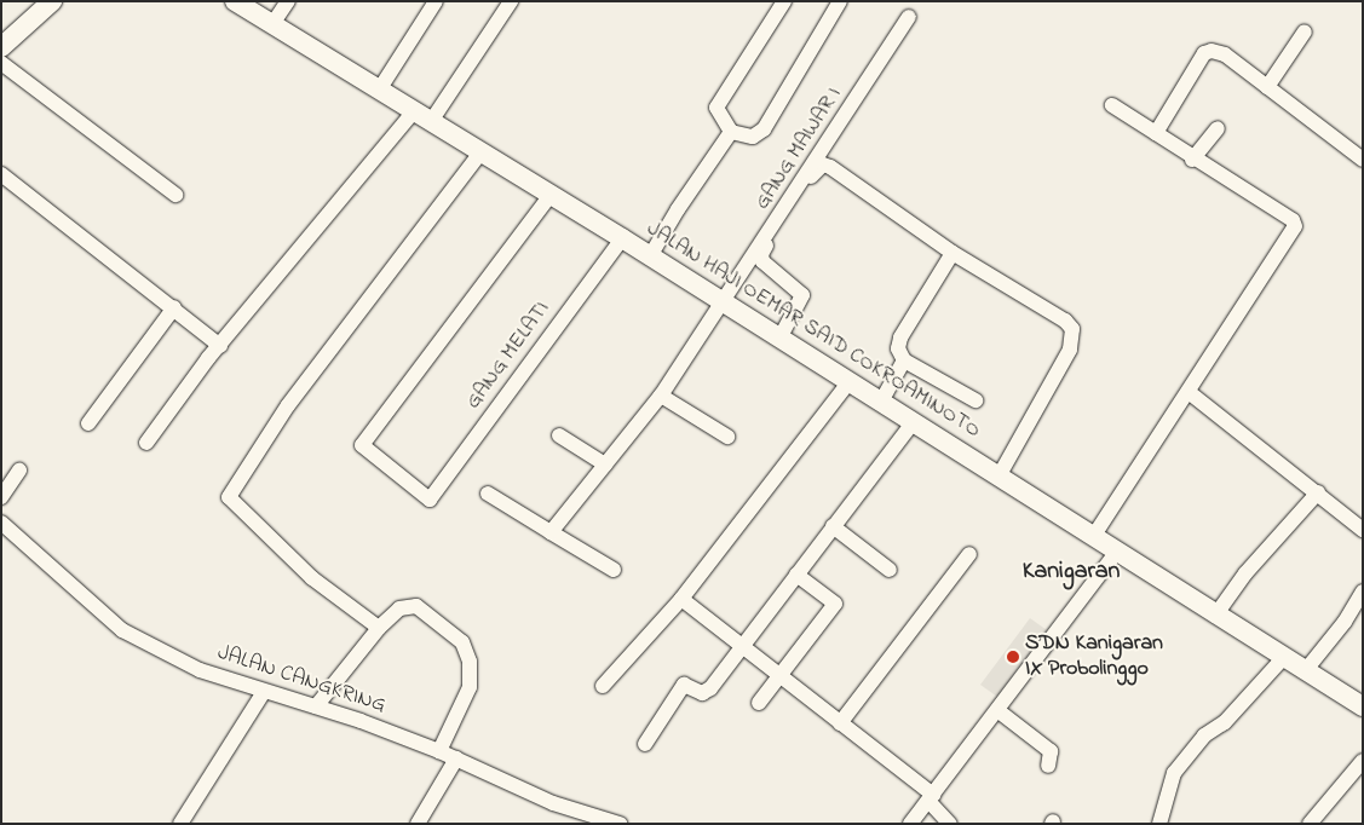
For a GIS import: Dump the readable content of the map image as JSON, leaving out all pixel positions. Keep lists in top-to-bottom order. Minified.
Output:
{"streets":{"main road":["JALAN HAJI OEMAR SAID COKROAMINOTO"],"street":["GANG MAWAR I","GANG MELATI","JALAN CANGKRING"]},"crossings":[["GANG MAWAR I","JALAN HAJI OEMAR SAID COKROAMINOTO"],["JALAN HAJI OEMAR SAID COKROAMINOTO","GANG MELATI"]],"districts":["Kanigaran"],"places":["SDN Kanigaran IX Probolinggo"]}
